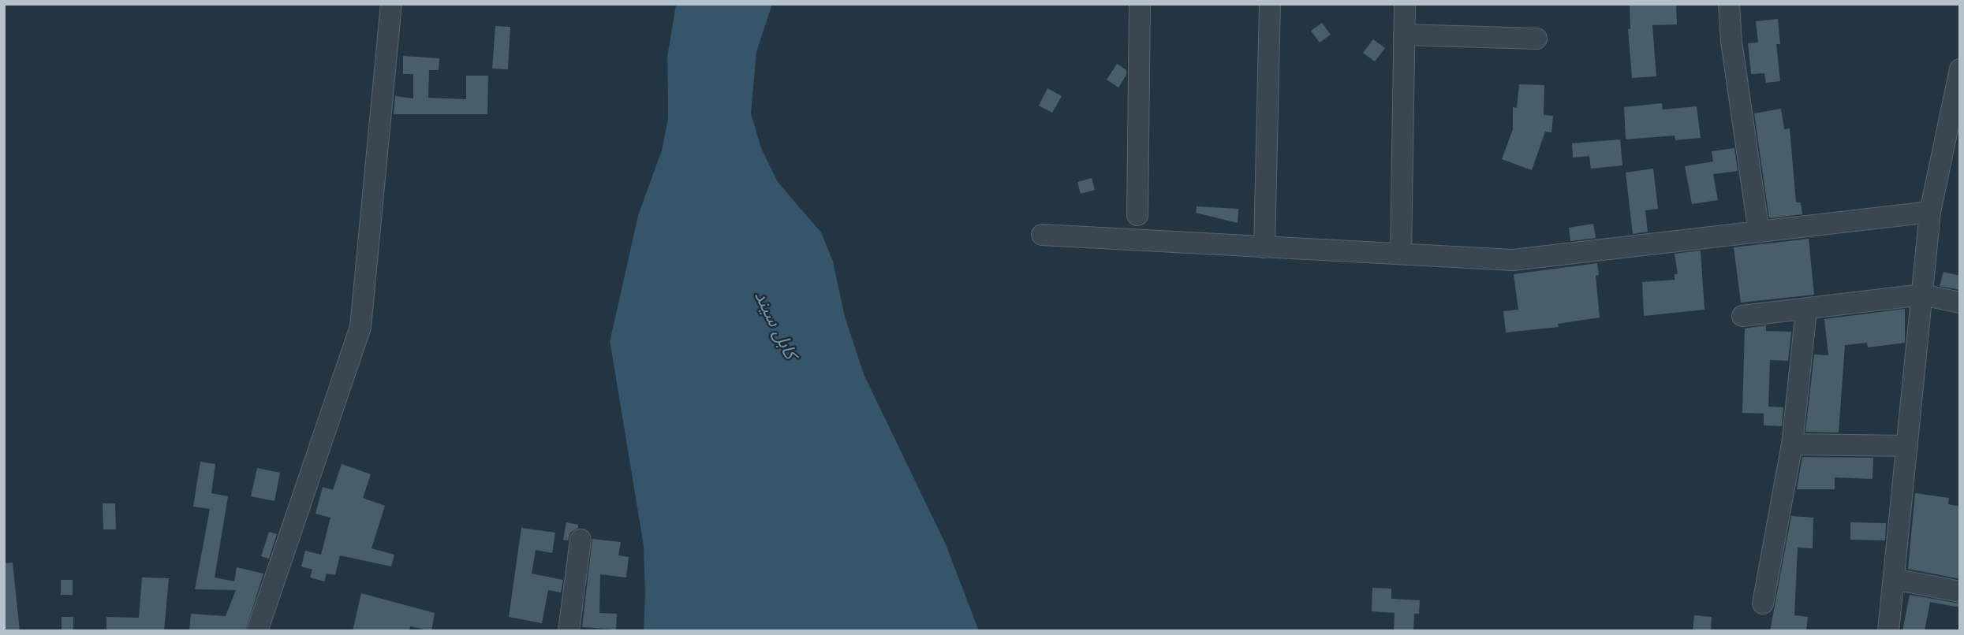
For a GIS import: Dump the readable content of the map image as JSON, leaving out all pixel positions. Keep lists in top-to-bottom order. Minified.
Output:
{"water":["کابل سيند"]}
